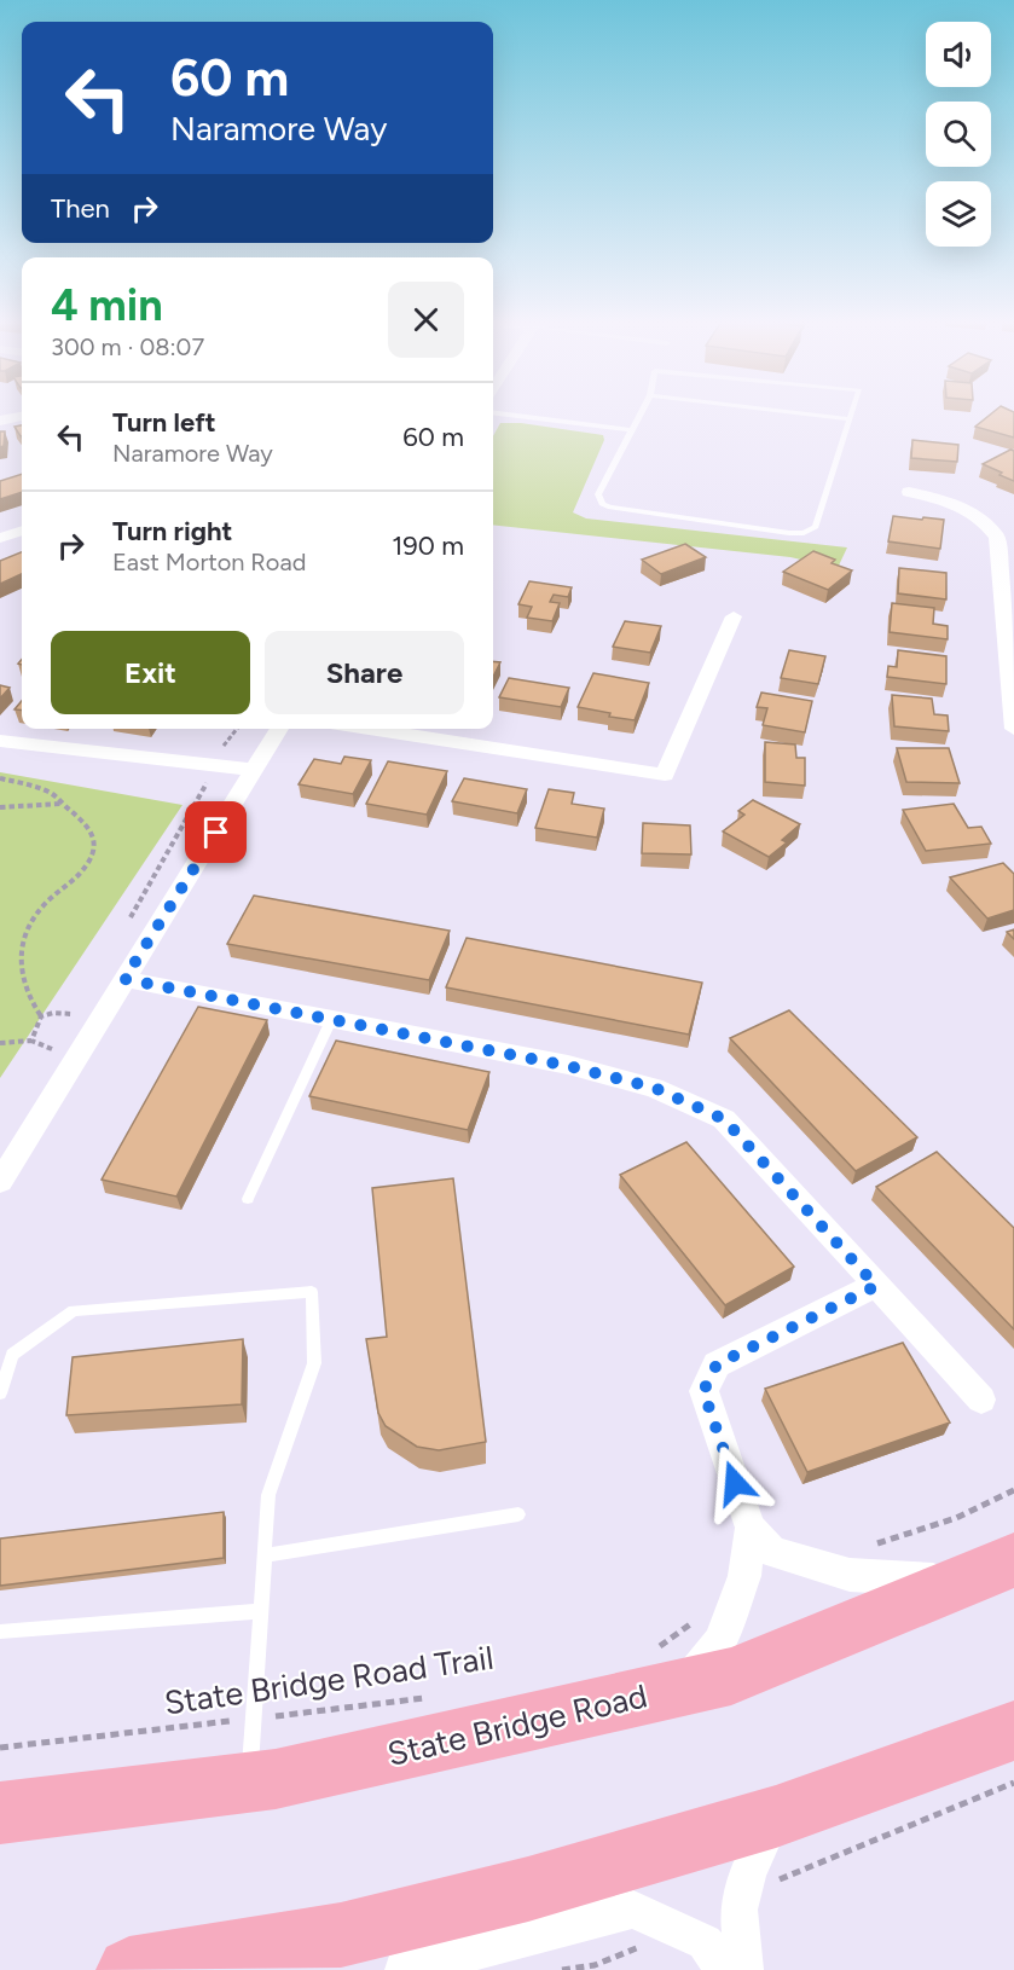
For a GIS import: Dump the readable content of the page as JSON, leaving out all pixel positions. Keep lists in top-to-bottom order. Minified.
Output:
{"streets":{"highway":["State Bridge Road"],"path":["State Bridge Road Trail"]},"page":{"turn":["60 m","Naramore Way"],"then":"Then","heading":["4 min","300 m · 08:07"],"list":[{"name":"Turn left","note":"Naramore Way","value":"60 m"},{"name":"Turn right","note":"East Morton Road","value":"190 m"}],"buttons":["Exit","Share"]}}
